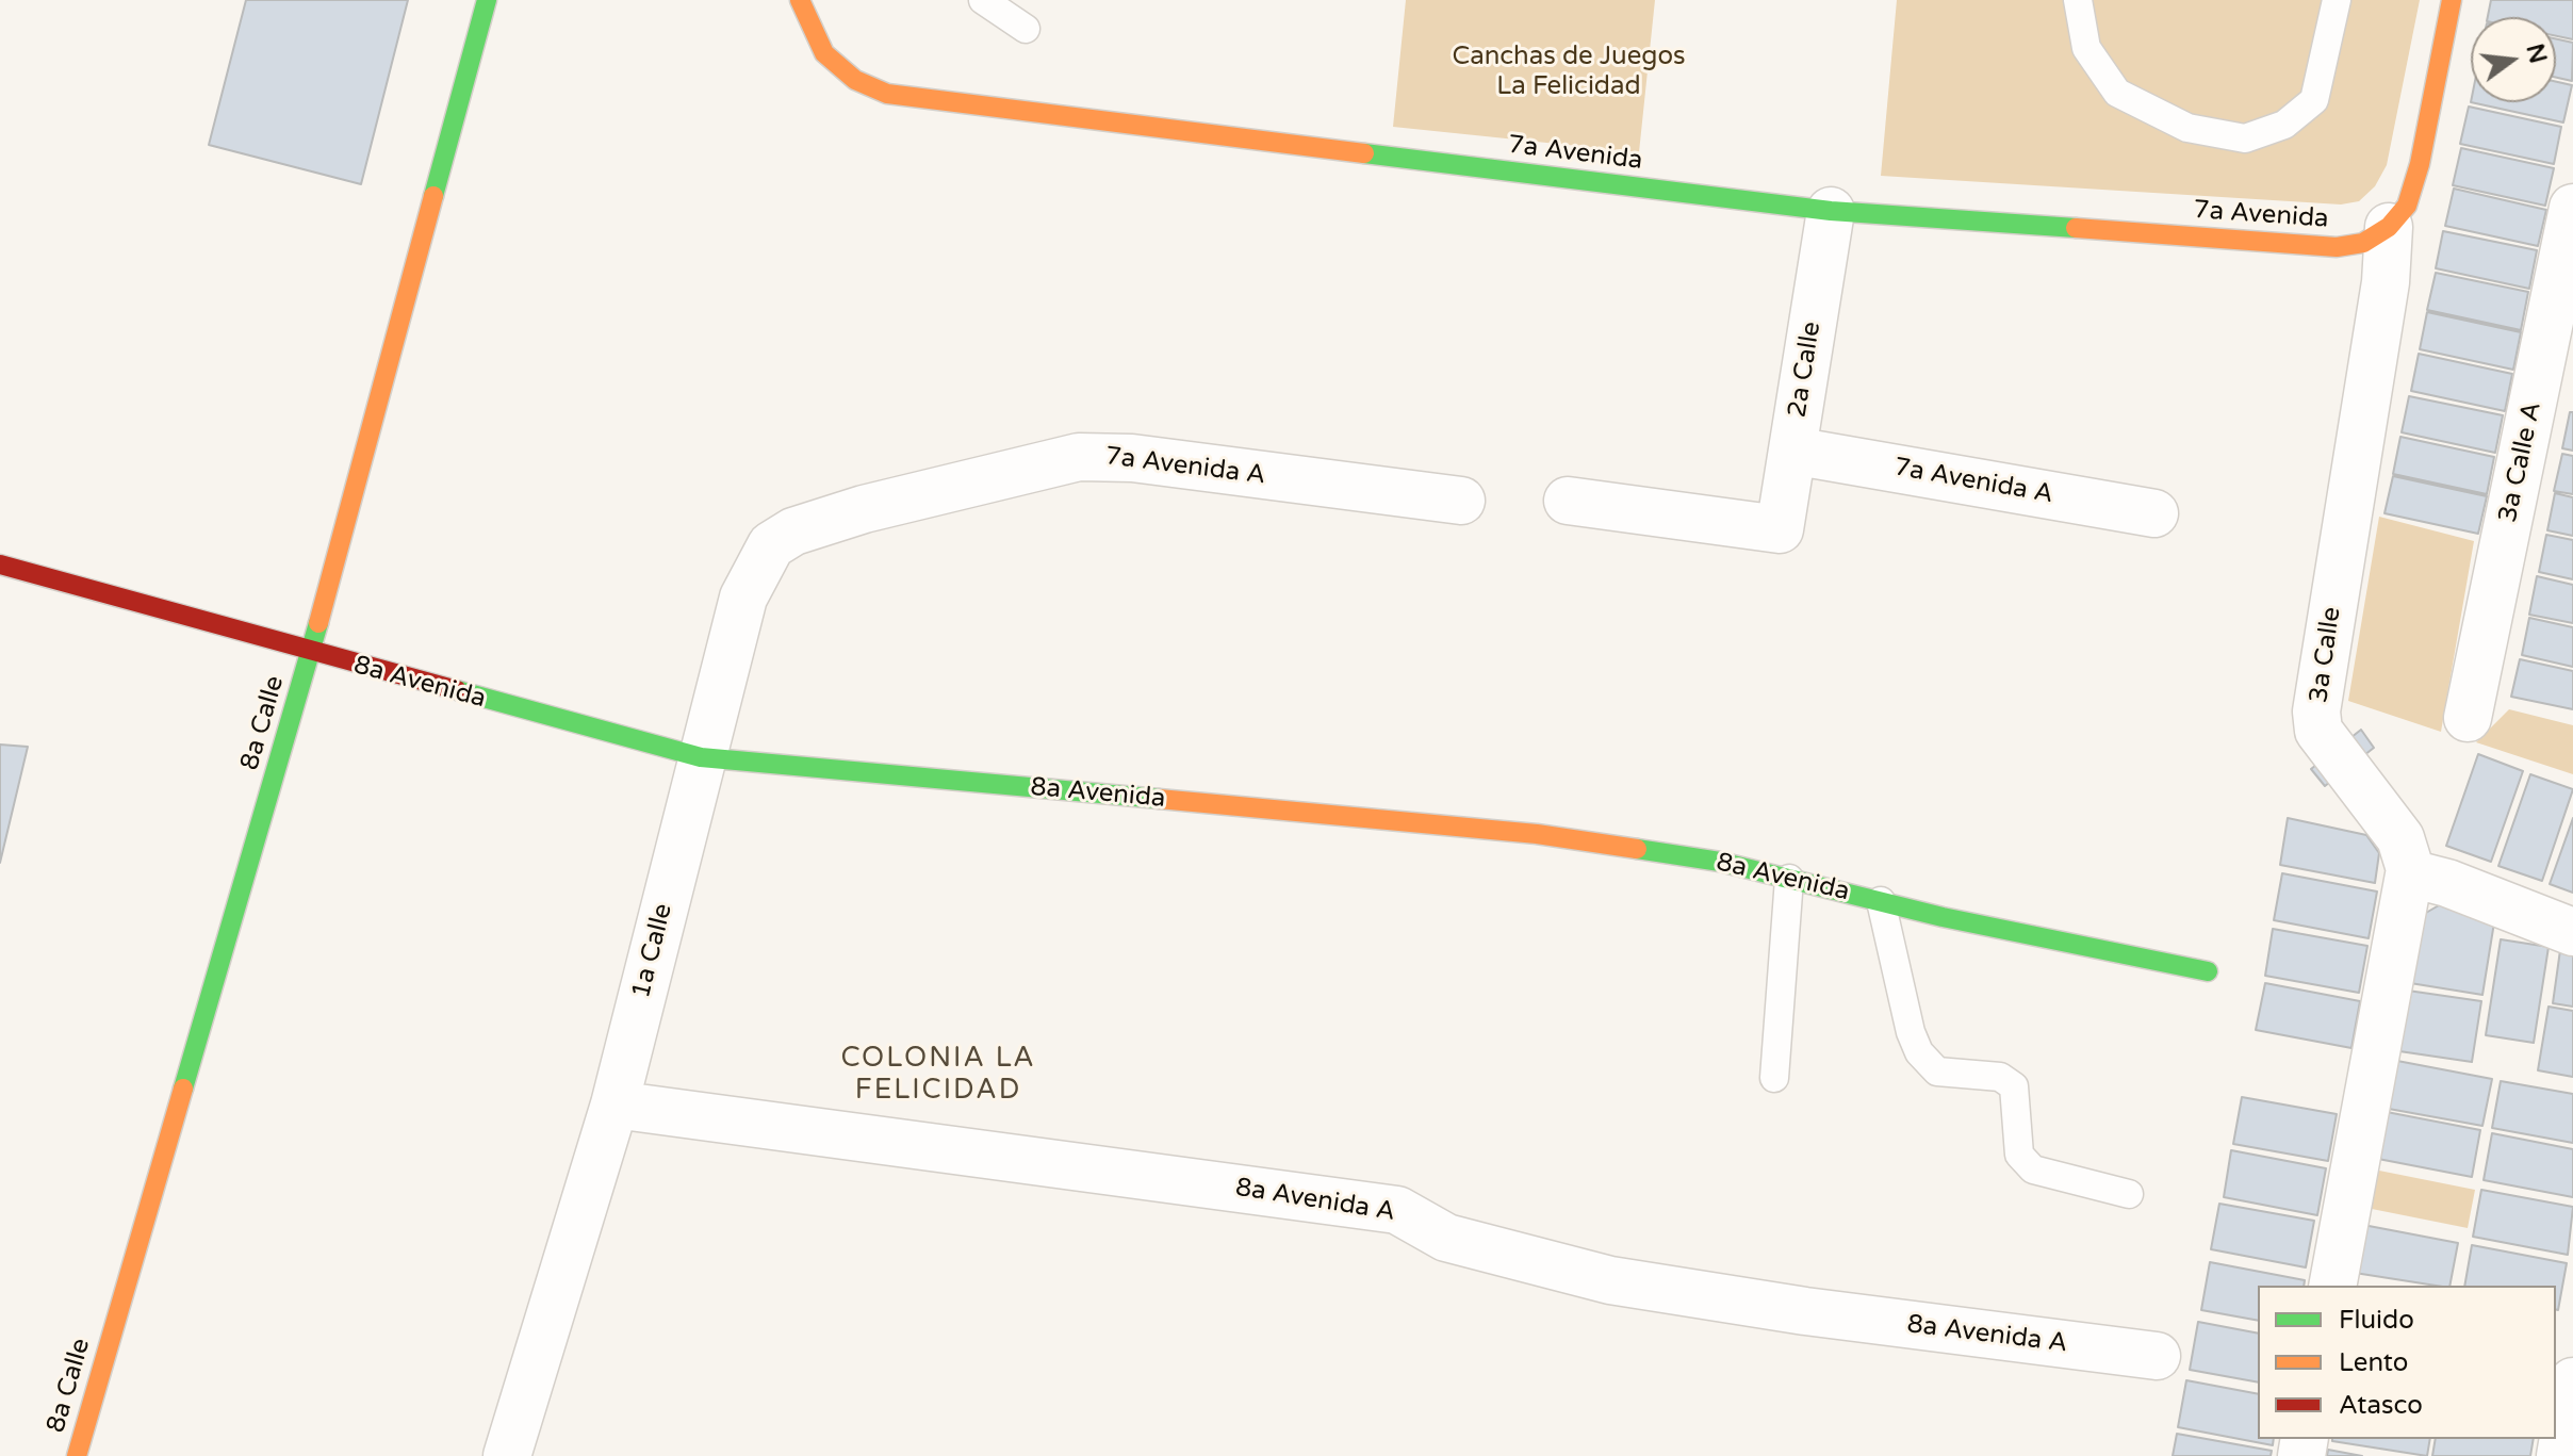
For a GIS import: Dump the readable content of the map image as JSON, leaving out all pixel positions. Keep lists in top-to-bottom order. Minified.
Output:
{"streets":{"main road":["7a Avenida","3a Calle","8a Avenida","8a Calle"],"street":["2a Calle","3a Calle A","7a Avenida A","1a Calle","8a Avenida A"]},"crossings":[["7a Avenida","2a Calle"],["7a Avenida","3a Calle"],["2a Calle","7a Avenida A"],["7a Avenida A","1a Calle"],["8a Avenida","8a Calle"],["8a Avenida","1a Calle"],["1a Calle","8a Avenida A"]],"districts":["COLONIA LA FELICIDAD"],"parks":["Canchas de Juegos La Felicidad"],"legend":["Fluido","Lento","Atasco"],"north":"right"}
